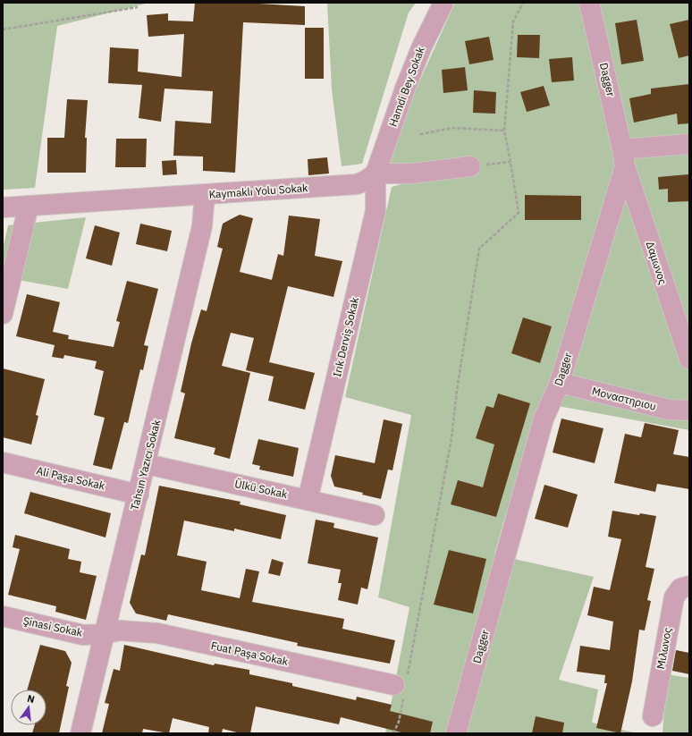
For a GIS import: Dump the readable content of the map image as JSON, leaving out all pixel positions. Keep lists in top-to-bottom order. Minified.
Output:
{"streets":{"street":["Dagger","Hamdi Bey Sokak","Kaymaklı Yolu Sokak","Δαμωνος","Irık Derviş Sokak","Μοναστηριου","Tahsın Yazıcı Sokak","Ali Paşa Sokak","Ülkü Sokak","Şinasi Sokak","Μιλωνος","Fuat Paşa Sokak"]},"crossings":[["Dagger","Δαμωνος"],["Dagger","Μοναστηριου"],["Hamdi Bey Sokak","Kaymaklı Yolu Sokak"],["Hamdi Bey Sokak","Irık Derviş Sokak"],["Kaymaklı Yolu Sokak","Irık Derviş Sokak"],["Kaymaklı Yolu Sokak","Tahsın Yazıcı Sokak"],["Irık Derviş Sokak","Ülkü Sokak"],["Tahsın Yazıcı Sokak","Ali Paşa Sokak"],["Tahsın Yazıcı Sokak","Ülkü Sokak"],["Tahsın Yazıcı Sokak","Şinasi Sokak"],["Tahsın Yazıcı Sokak","Fuat Paşa Sokak"],["Şinasi Sokak","Fuat Paşa Sokak"]],"north":"top"}
